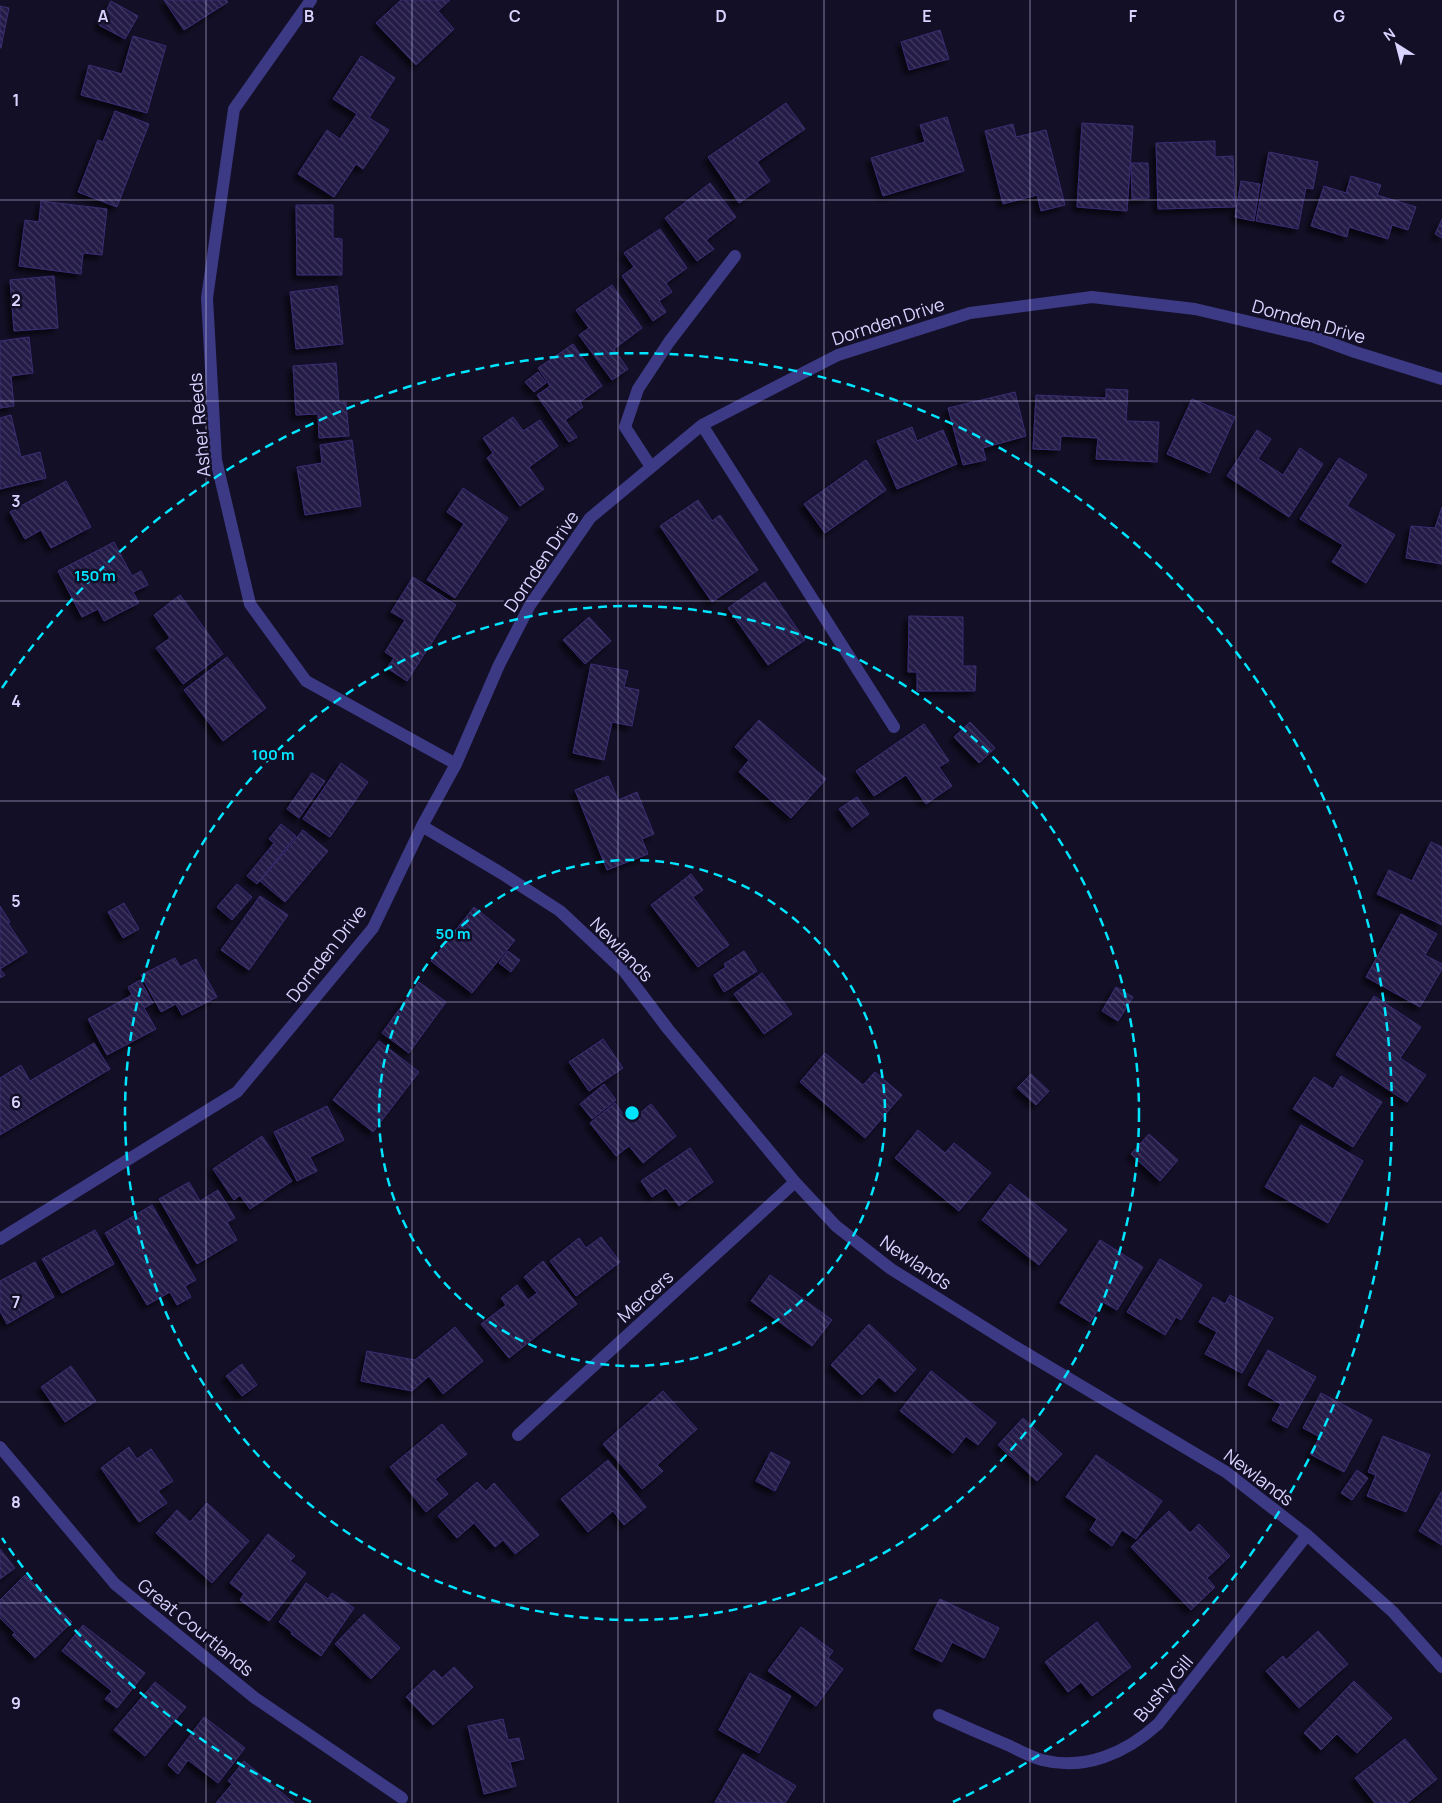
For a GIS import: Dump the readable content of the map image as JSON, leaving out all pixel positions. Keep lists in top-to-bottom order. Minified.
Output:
{"streets":{"street":["Dornden Drive","Asher Reeds","Newlands","Mercers","Great Courtlands","Bushy Gill"]},"crossings":[["Dornden Drive","Asher Reeds"],["Dornden Drive","Newlands"],["Newlands","Mercers"],["Newlands","Bushy Gill"]],"north":"top left","grid":{"columns":["A","B","C","D","E","F","G"],"rows":["1","2","3","4","5","6","7","8","9"]},"rings":["150 m","100 m","50 m"]}
